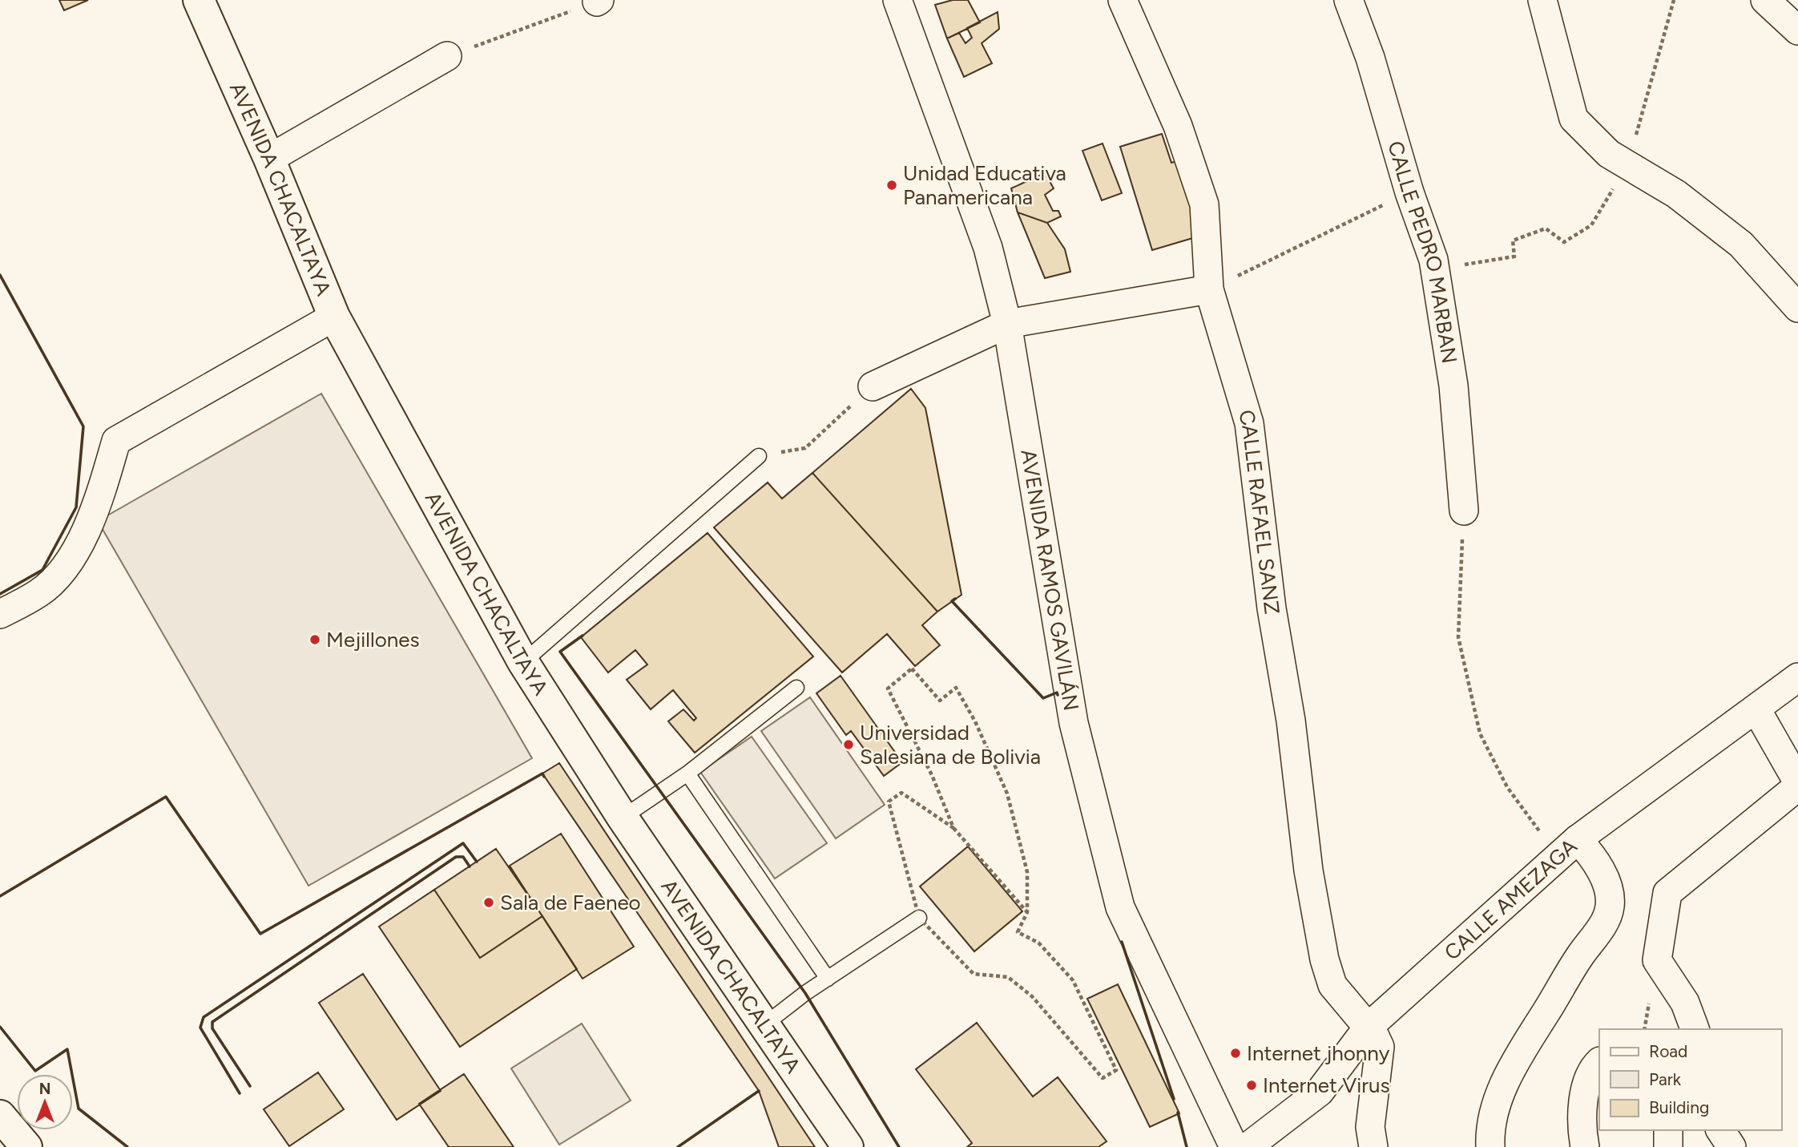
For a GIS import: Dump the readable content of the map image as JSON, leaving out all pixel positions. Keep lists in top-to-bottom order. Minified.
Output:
{"streets":{"main road":["AVENIDA CHACALTAYA"],"street":["CALLE PEDRO MARBAN","CALLE RAFAEL SANZ","AVENIDA RAMOS GAVILÁN","CALLE AMEZAGA"]},"crossings":[["CALLE RAFAEL SANZ","CALLE AMEZAGA"]],"places":["Unidad Educativa Panamericana","Mejillones","Universidad Salesiana de Bolivia","Sala de Faeneo","Internet jhonny","Internet Virus"],"legend":["Road","Park","Building"],"north":"top"}
